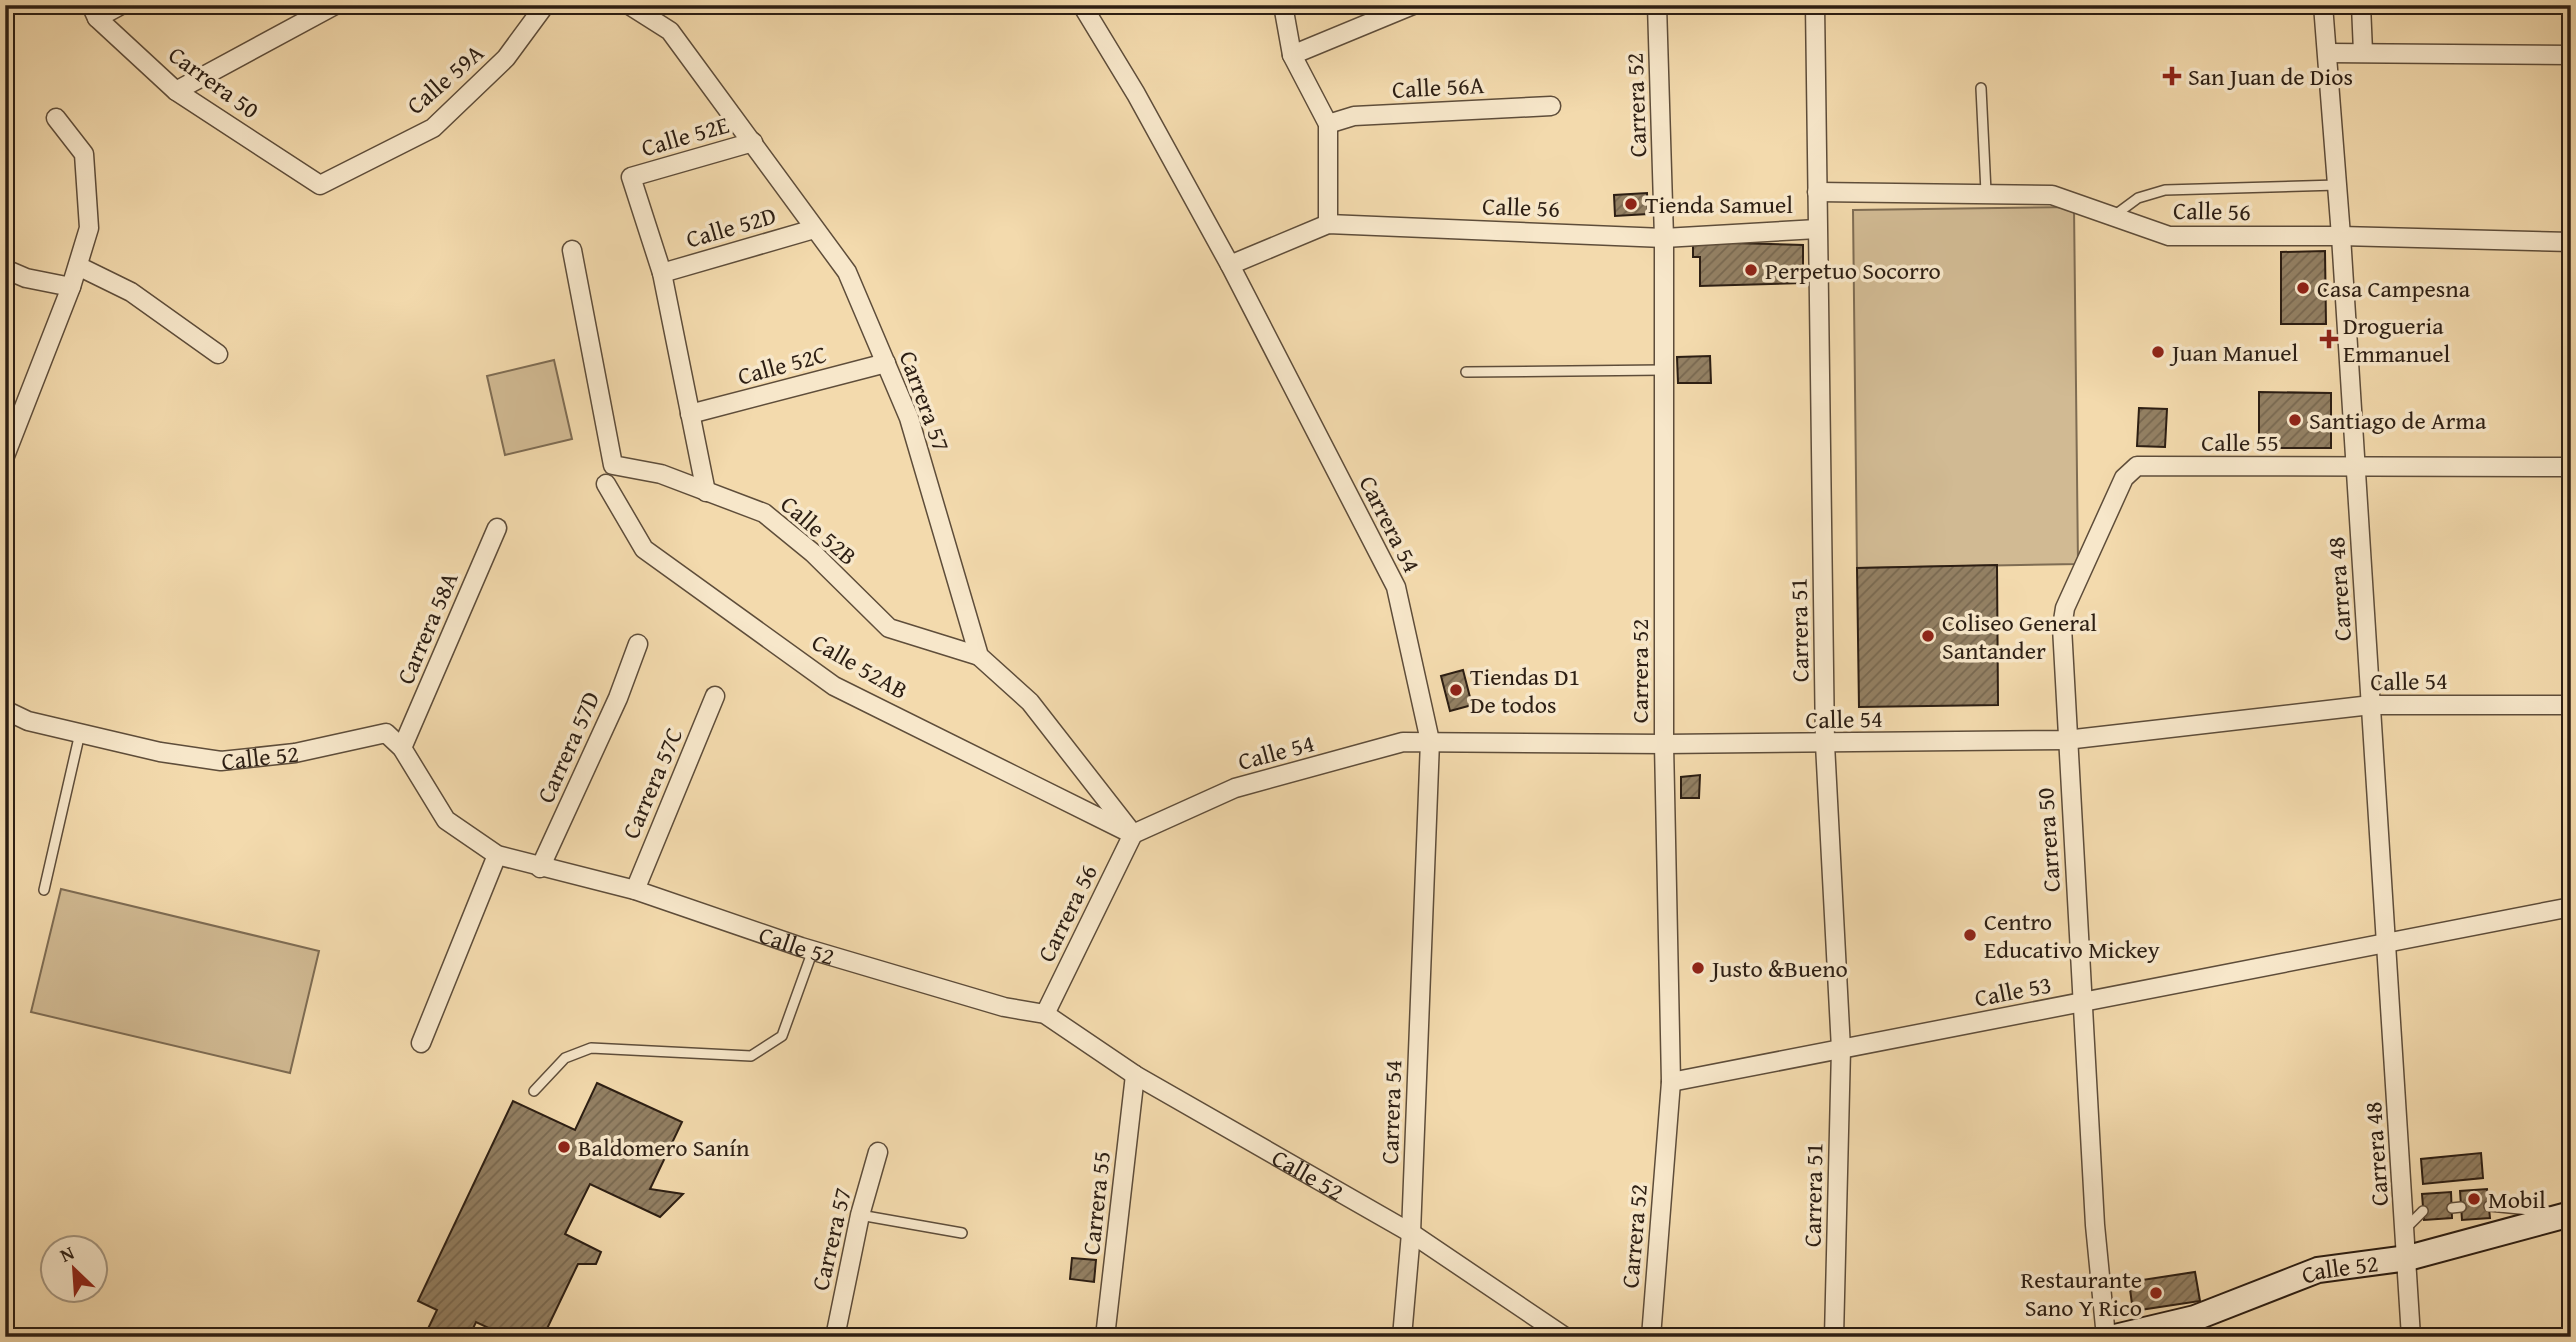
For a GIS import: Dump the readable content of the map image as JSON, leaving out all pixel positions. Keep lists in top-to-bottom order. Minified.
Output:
{"streets":{"street":["Calle 59A","Carrera 50","Calle 56A","Carrera 52","Calle 52E","Calle 56","Calle 52D","Calle 52C","Carrera 57","Calle 55","Carrera 54","Calle 52B","Carrera 48","Carrera 58A","Carrera 51","Calle 52AB","Calle 54","Carrera 57D","Calle 52","Carrera 57C","Carrera 56","Calle 53","Carrera 55"]},"crossings":[["Calle 59A","Carrera 50"],["Carrera 50","Calle 55"],["Carrera 50","Calle 54"],["Carrera 50","Calle 53"],["Carrera 52","Calle 56"],["Carrera 52","Calle 54"],["Carrera 52","Calle 53"],["Calle 52E","Calle 52D"],["Calle 52E","Carrera 57"],["Calle 56","Carrera 54"],["Calle 56","Carrera 48"],["Calle 56","Carrera 51"],["Calle 52D","Carrera 57"],["Calle 52C","Carrera 57"],["Carrera 57","Calle 52B"],["Calle 55","Carrera 48"],["Carrera 54","Calle 54"],["Carrera 54","Calle 52"],["Carrera 48","Calle 54"],["Carrera 48","Calle 52"],["Carrera 48","Calle 53"],["Carrera 58A","Calle 52"],["Carrera 51","Calle 54"],["Carrera 51","Calle 53"],["Calle 52AB","Calle 54"],["Calle 52AB","Carrera 56"],["Calle 54","Carrera 56"],["Carrera 57D","Calle 52"],["Calle 52","Carrera 57C"],["Calle 52","Carrera 56"],["Calle 52","Carrera 55"]],"places":{"health":["San Juan de Dios","Drogueria Emmanuel"],"other":["Tienda Samuel","Perpetuo Socorro","Casa Campesna","Juan Manuel","Santiago de Arma","Coliseo General Santander","Tiendas D1 De todos","Centro Educativo Mickey","Justo &Bueno","Baldomero Sanín","Mobil","Restaurante Sano Y Rico"]},"north":"top left"}
